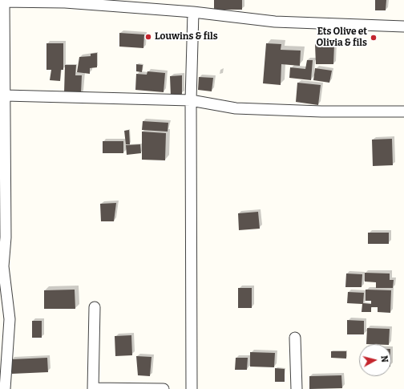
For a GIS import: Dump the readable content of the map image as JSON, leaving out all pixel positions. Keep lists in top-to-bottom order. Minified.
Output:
{"places":["Louwins & fils","Ets Olive et Olivia & fils"],"north":"right"}
